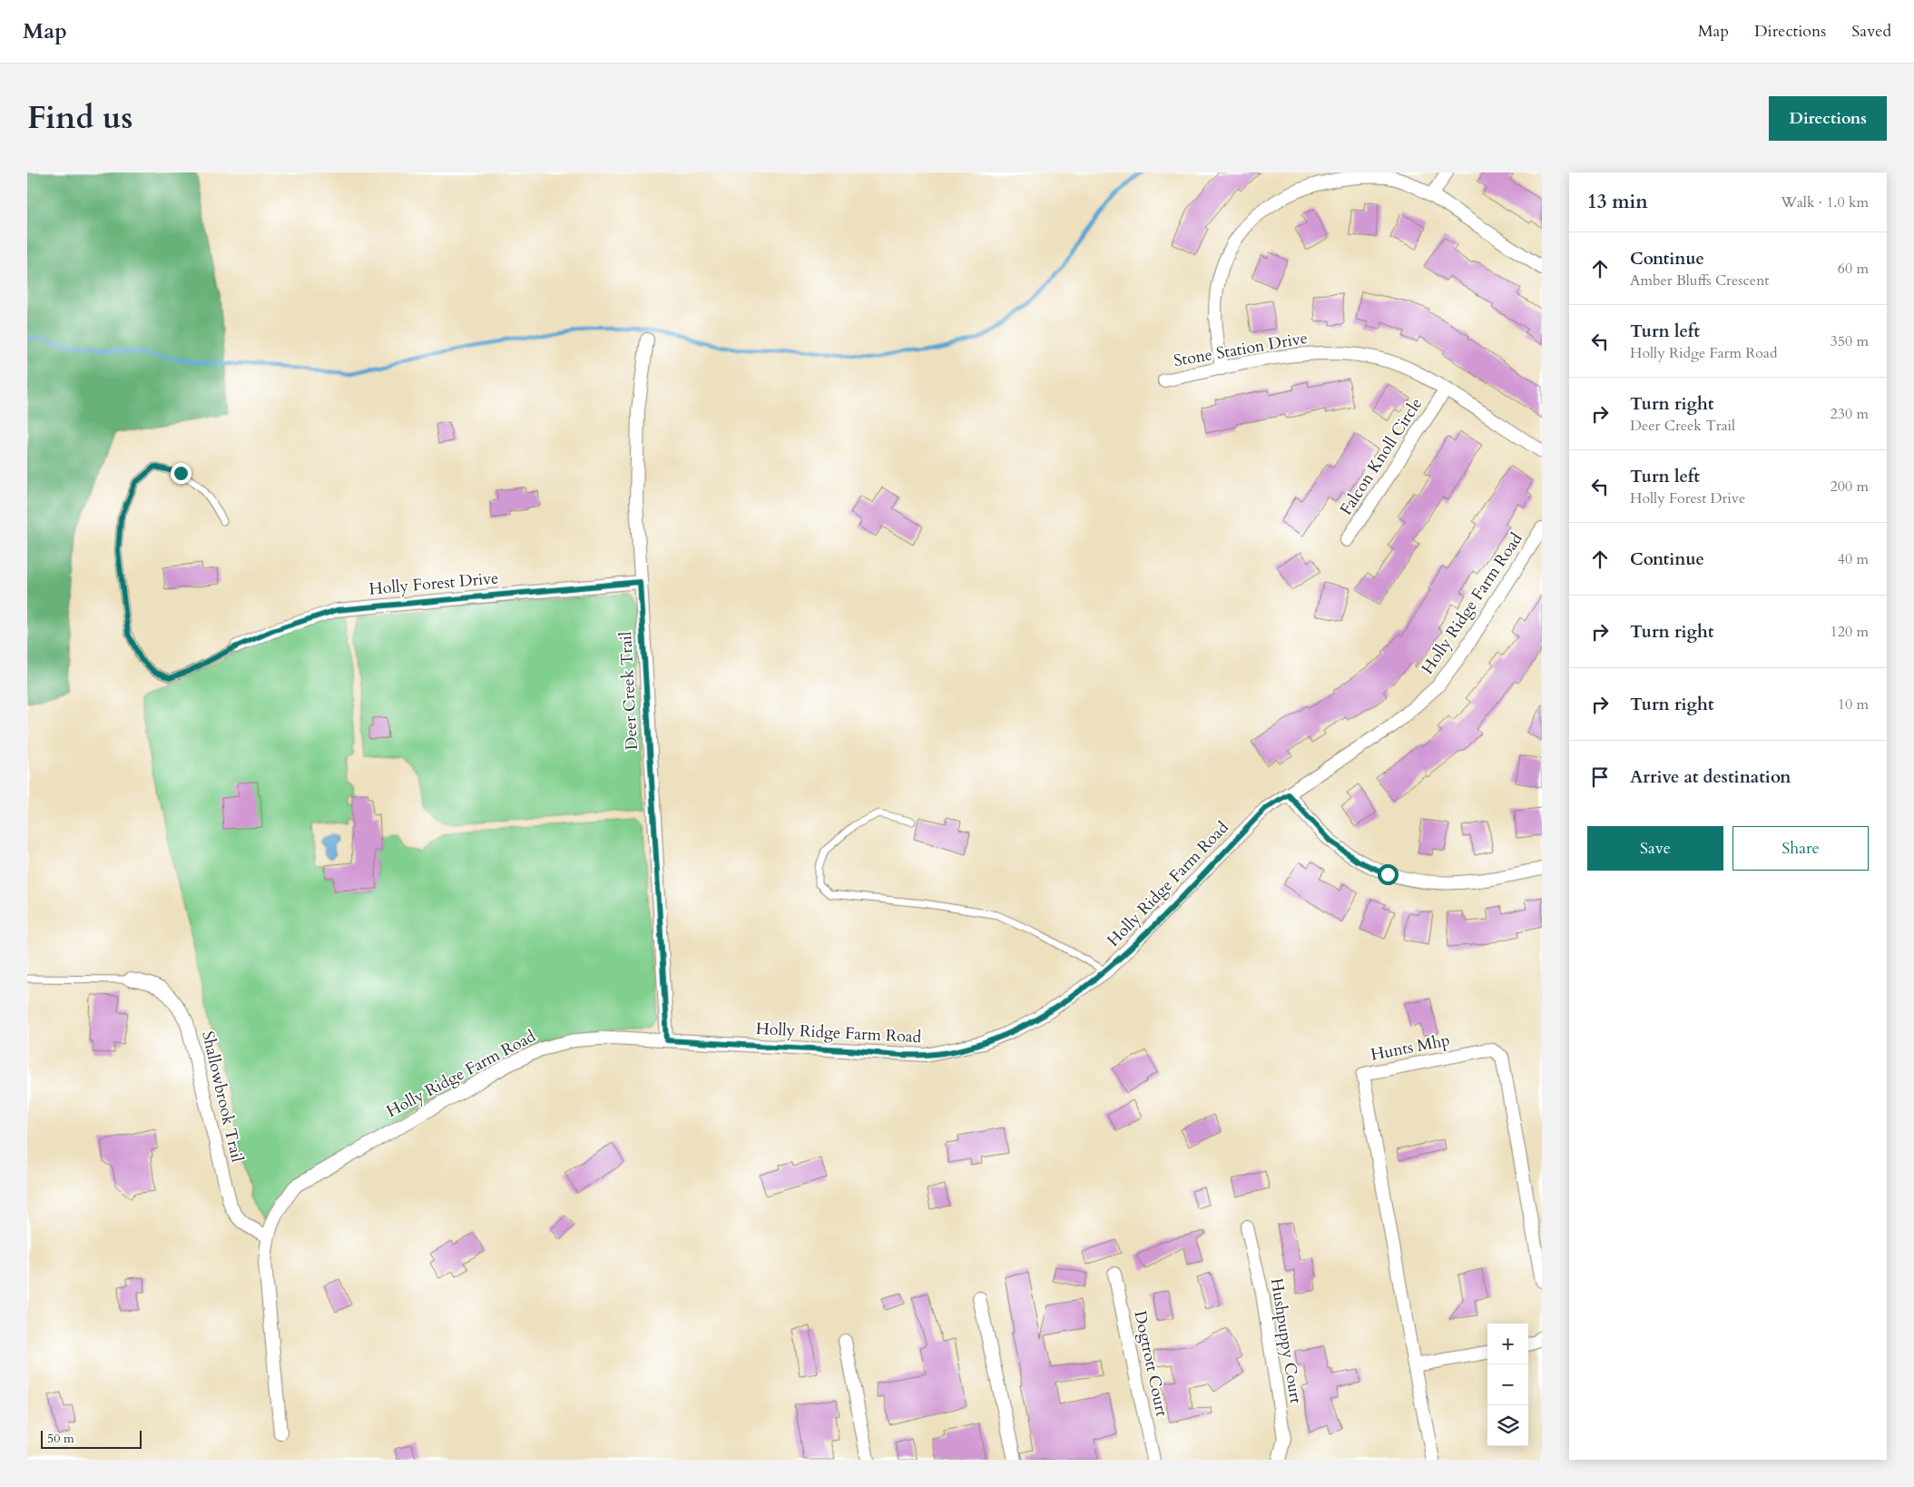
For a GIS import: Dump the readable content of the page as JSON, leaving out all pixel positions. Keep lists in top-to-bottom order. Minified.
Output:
{"streets":{"street":["Stone Station Drive","Falcon Knoll Circle","Holly Forest Drive","Holly Ridge Farm Road","Deer Creek Trail","Hunts Mhp","Shallowbrook Trail","Hushpuppy Court","Dogtrott Court"]},"crossings":[["Stone Station Drive","Falcon Knoll Circle"],["Holly Forest Drive","Deer Creek Trail"],["Holly Ridge Farm Road","Deer Creek Trail"],["Holly Ridge Farm Road","Shallowbrook Trail"]],"scale_bar":"50 m","page":{"header":"Map","nav":["Map","Directions","Saved"],"title":"Find us","buttons":["Directions",["Save","Share"]],"heading":["13 min","Walk · 1.0 km"],"list":[["Continue","Amber Bluffs Crescent","60 m"],["Turn left","Holly Ridge Farm Road","350 m"],["Turn right","Deer Creek Trail","230 m"],["Turn left","Holly Forest Drive","200 m"],["Continue","40 m"],["Turn right","120 m"],["Turn right","10 m"],"Arrive at destination"],"map_buttons":["+","−"],"scale":"50 m"}}
